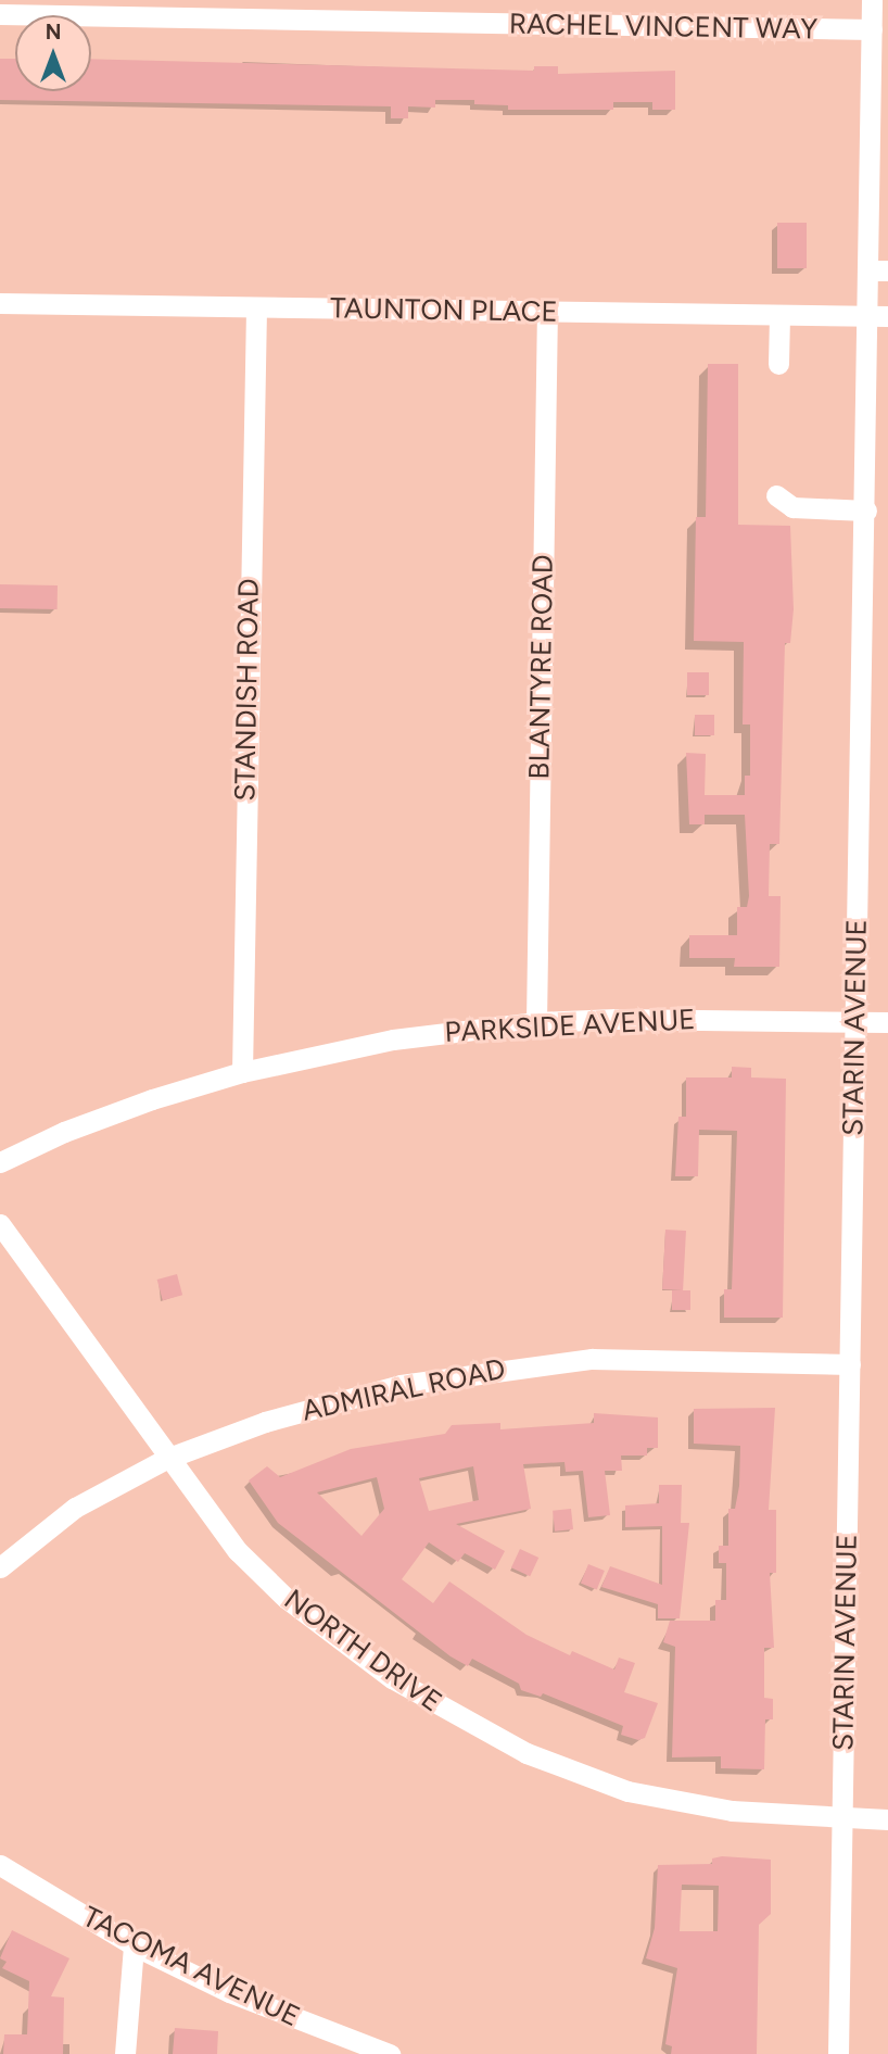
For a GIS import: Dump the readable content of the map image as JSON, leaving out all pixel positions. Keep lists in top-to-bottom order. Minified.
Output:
{"streets":{"street":["RACHEL VINCENT WAY","TAUNTON PLACE","BLANTYRE ROAD","STANDISH ROAD","PARKSIDE AVENUE","STARIN AVENUE","ADMIRAL ROAD","NORTH DRIVE","TACOMA AVENUE"]},"crossings":[["RACHEL VINCENT WAY","STARIN AVENUE"],["TAUNTON PLACE","BLANTYRE ROAD"],["TAUNTON PLACE","STANDISH ROAD"],["TAUNTON PLACE","STARIN AVENUE"],["BLANTYRE ROAD","PARKSIDE AVENUE"],["STANDISH ROAD","PARKSIDE AVENUE"],["PARKSIDE AVENUE","STARIN AVENUE"],["STARIN AVENUE","ADMIRAL ROAD"],["STARIN AVENUE","NORTH DRIVE"],["ADMIRAL ROAD","NORTH DRIVE"]],"north":"top"}
